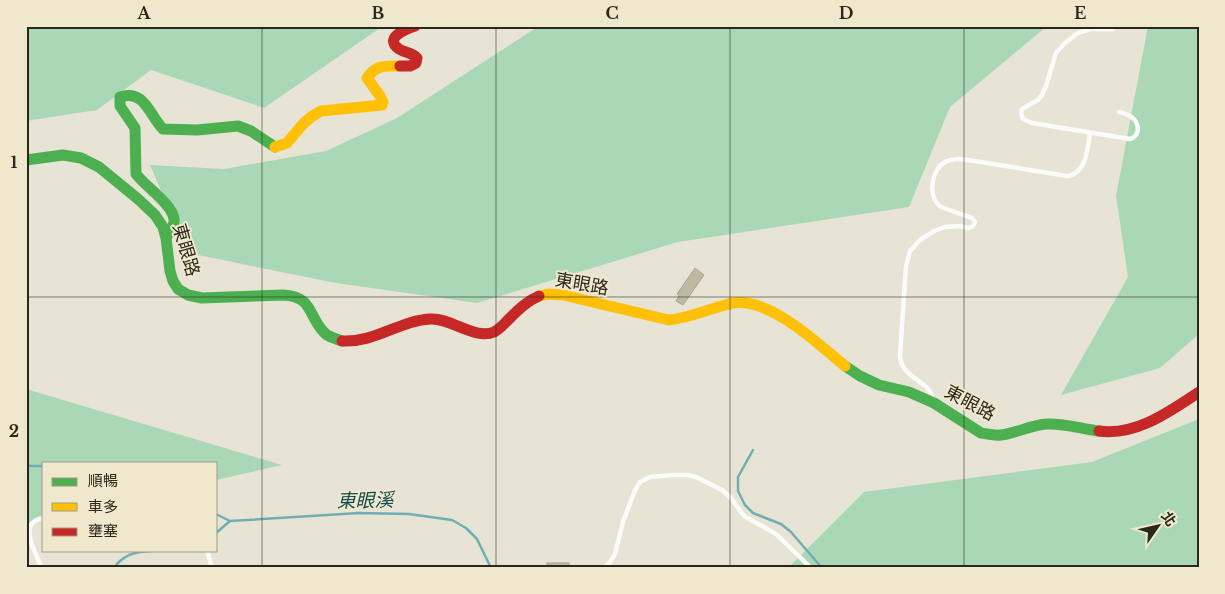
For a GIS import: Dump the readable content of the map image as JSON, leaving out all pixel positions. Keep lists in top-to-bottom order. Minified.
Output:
{"streets":{"street":["東眼路"]},"water":["東眼溪"],"legend":["順暢","車多","壅塞"],"north":"top right","grid":{"columns":["A","B","C","D","E"],"rows":["1","2"]}}
